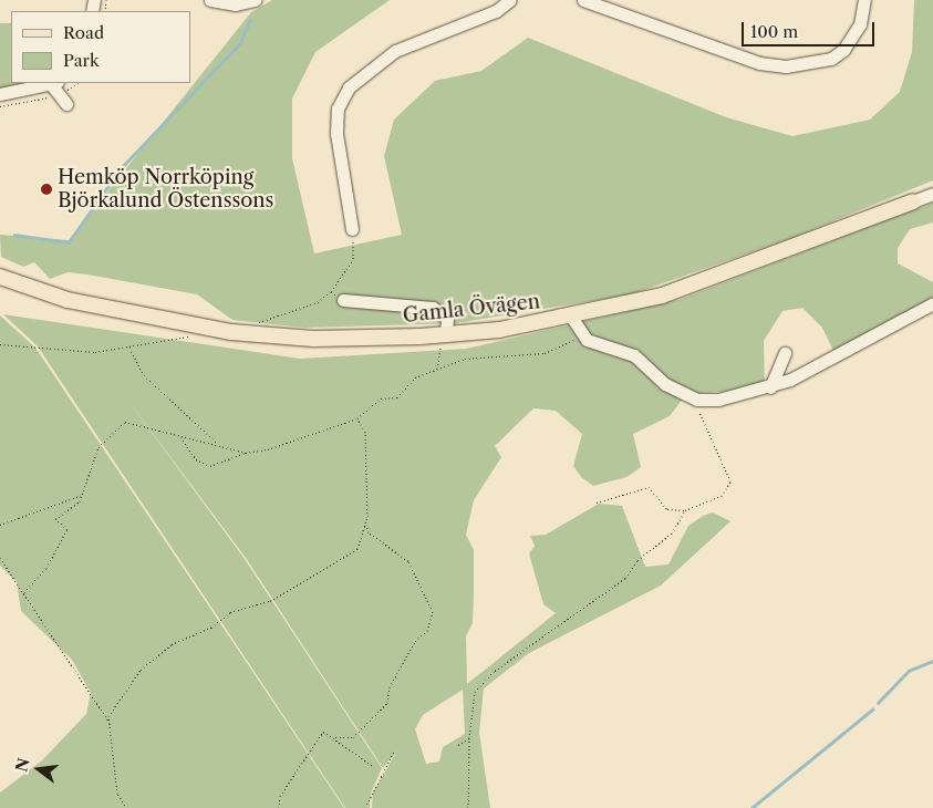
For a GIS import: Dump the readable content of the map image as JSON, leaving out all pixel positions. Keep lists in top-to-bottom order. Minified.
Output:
{"streets":{"main road":["Gamla Övägen"]},"places":["Hemköp Norrköping Björkalund Östenssons"],"legend":["Road","Park"],"scale_bar":"100 m","north":"left"}
